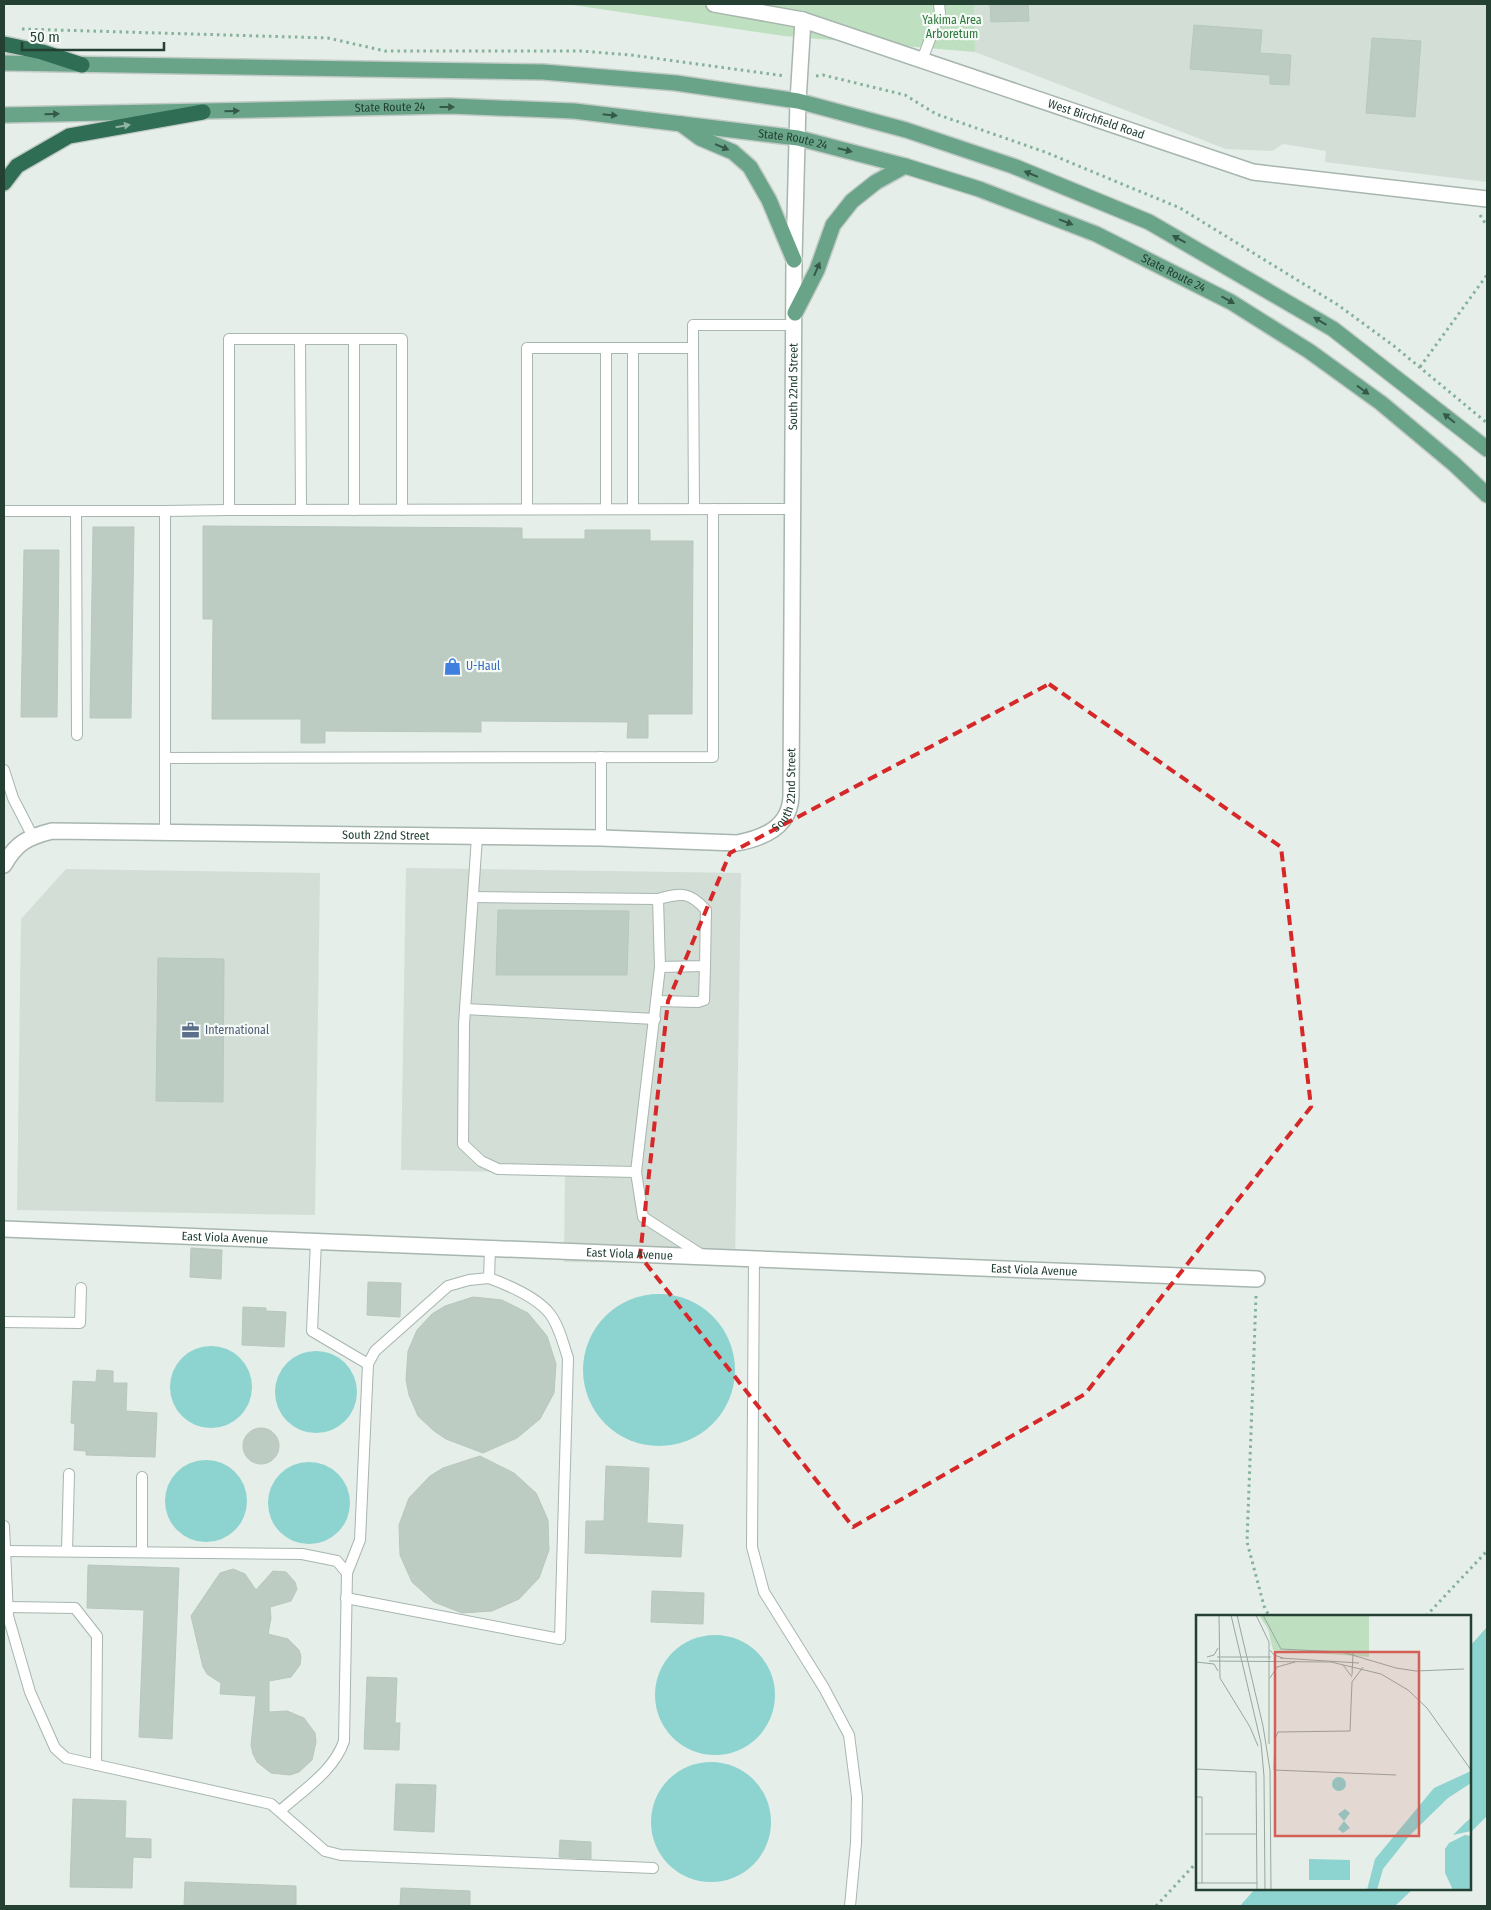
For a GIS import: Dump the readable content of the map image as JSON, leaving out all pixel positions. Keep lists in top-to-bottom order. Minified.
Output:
{"streets":{"main road":["State Route 24"],"street":["West Birchfield Road","South 22nd Street","East Viola Avenue"]},"crossings":[["State Route 24","South 22nd Street"],["West Birchfield Road","South 22nd Street"]],"parks":["Yakima Area Arboretum"],"places":{"shop":["U-Haul"],"office":["International"]},"scale_bar":"50 m"}
